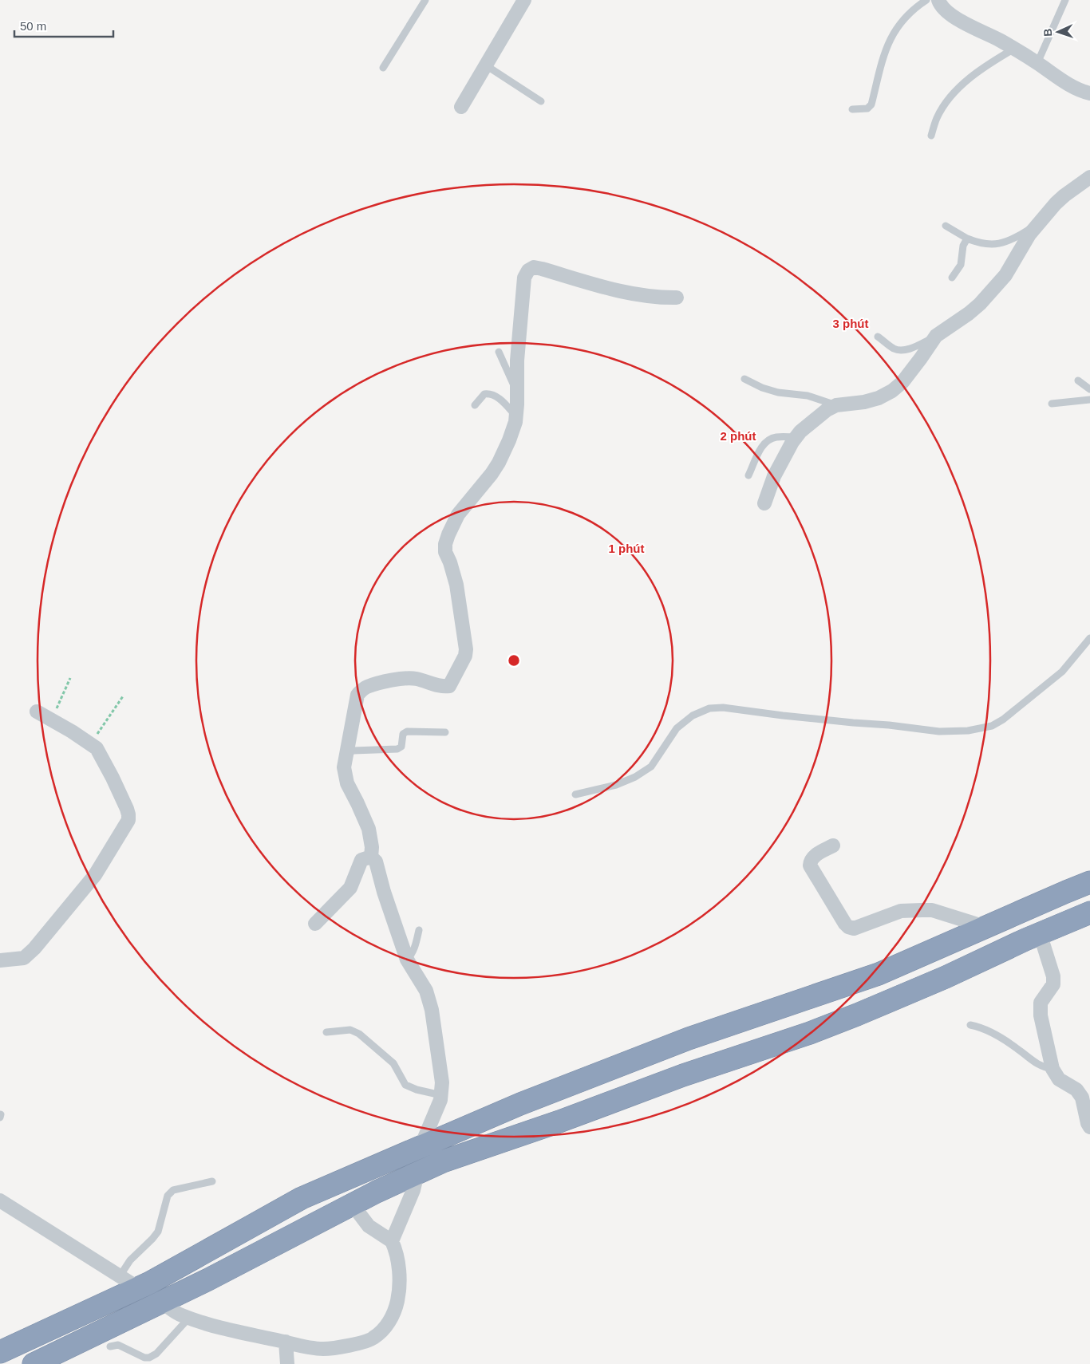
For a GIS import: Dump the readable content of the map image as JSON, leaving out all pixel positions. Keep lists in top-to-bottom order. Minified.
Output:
{"scale_bar":"50 m","north":"left","rings":["3 phút","2 phút","1 phút"]}
